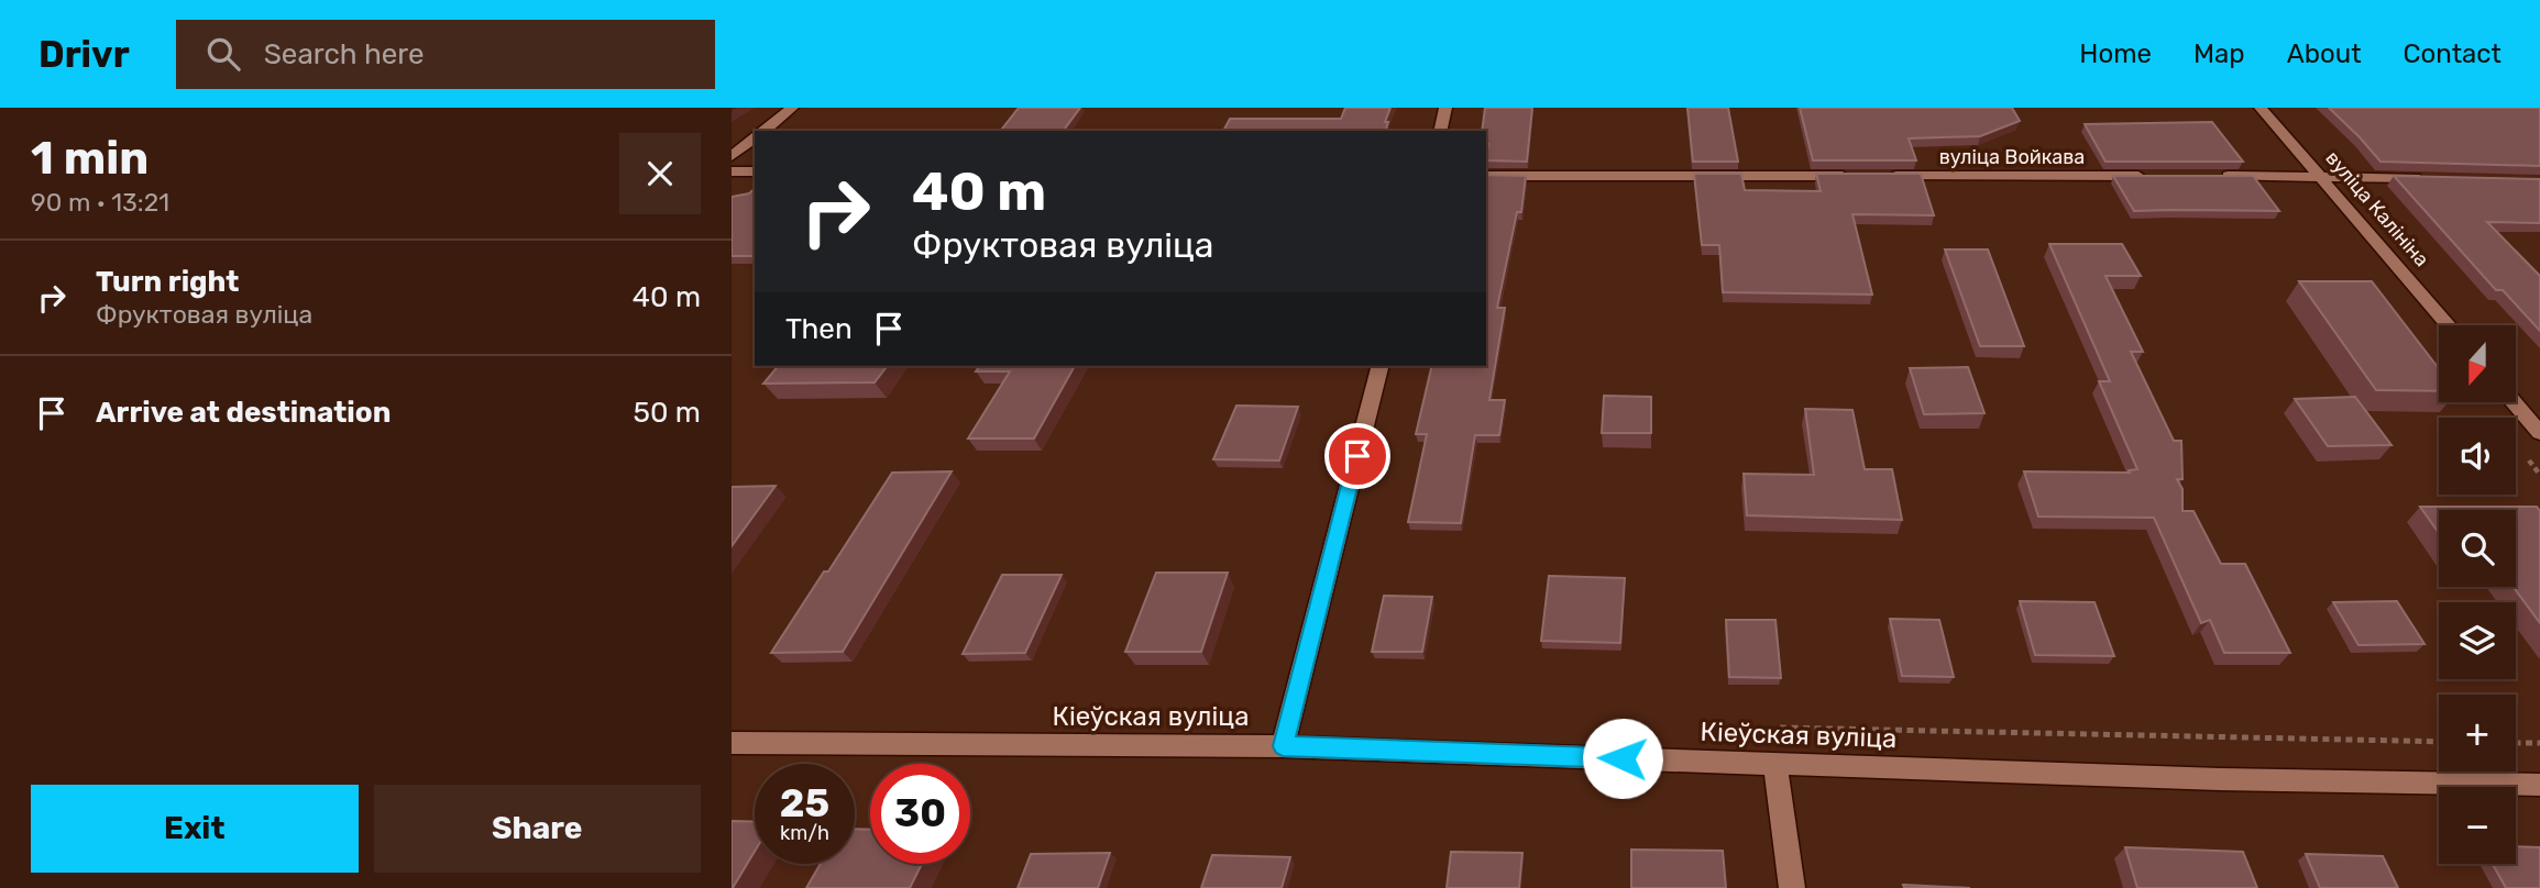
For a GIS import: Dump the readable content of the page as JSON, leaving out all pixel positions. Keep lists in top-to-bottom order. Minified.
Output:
{"streets":{"street":["вуліца Войкава","вуліца Калініна","Кіеўская вуліца"]},"north":"bottom","page":{"header":"Drivr","search":"Search here","nav":["Home","Map","About","Contact"],"heading":["1 min","90 m · 13:21"],"turn":["40 m","Фруктовая вуліца"],"list":[{"name":"Turn right","note":"Фруктовая вуліца","value":"40 m"},{"name":"Arrive at destination","value":"50 m"}],"then":"Then","map_buttons":["+","−"],"speed":"25 km/h","limit":"30","buttons":["Exit","Share"]}}
